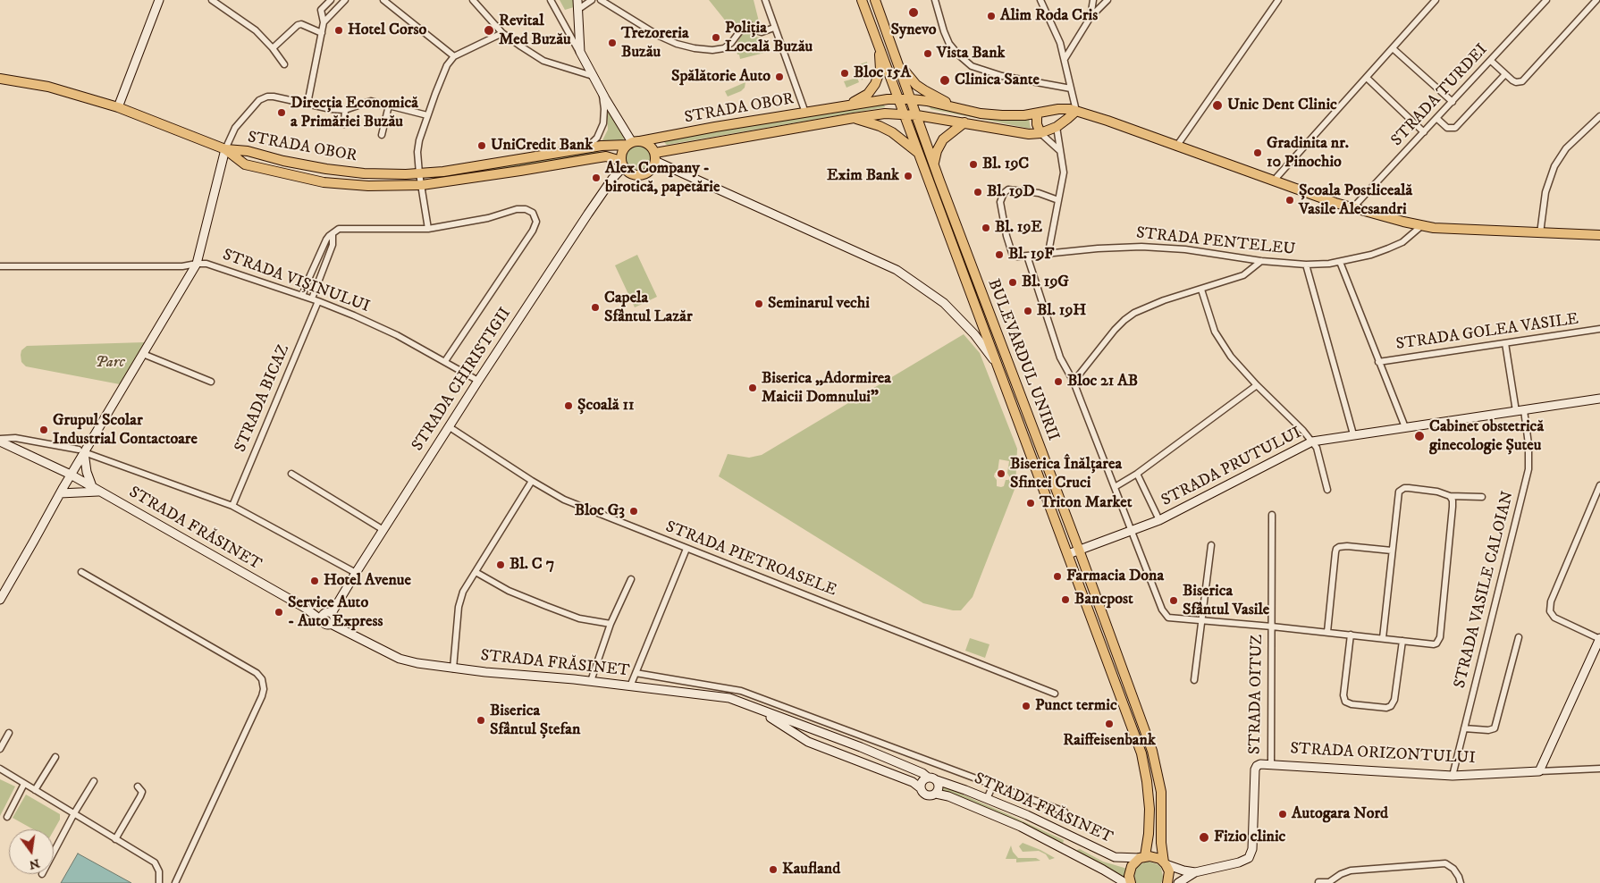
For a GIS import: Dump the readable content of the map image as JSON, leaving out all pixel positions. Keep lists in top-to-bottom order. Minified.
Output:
{"streets":{"main road":["STRADA OBOR","BULEVARDUL UNIRII"],"street":["STRADA TURDEI","STRADA PENTELEU","STRADA VIȘINULUI","STRADA GOLEA VASILE","STRADA CHIRISTIGII","STRADA BICAZ","STRADA PRUTULUI","STRADA FRĂSINET","STRADA PIETROASELE","STRADA VASILE CALOIAN","STRADA OITUZ","STRADA ORIZONTULUI"]},"crossings":[["STRADA OBOR","BULEVARDUL UNIRII"],["STRADA OBOR","STRADA CHIRISTIGII"],["STRADA VIȘINULUI","STRADA CHIRISTIGII"],["STRADA VIȘINULUI","STRADA BICAZ"],["STRADA GOLEA VASILE","STRADA VASILE CALOIAN"],["BULEVARDUL UNIRII","STRADA PRUTULUI"],["BULEVARDUL UNIRII","STRADA FRĂSINET"],["BULEVARDUL UNIRII","STRADA OITUZ"],["STRADA CHIRISTIGII","STRADA FRĂSINET"],["STRADA CHIRISTIGII","STRADA PIETROASELE"],["STRADA PRUTULUI","STRADA VASILE CALOIAN"],["STRADA VASILE CALOIAN","STRADA ORIZONTULUI"],["STRADA OITUZ","STRADA ORIZONTULUI"]],"parks":["Parc"],"places":["Synevo","Alim Roda Cris","Hotel Corso","Revital Med Buzău","Poliția Locală Buzău","Trezoreria Buzău","Vista Bank","Bloc 15A","Spălătorie Auto","Clinica Sante","Unic Dent Clinic","Direcţia Economică a Primăriei Buzău","UniCredit Bank","Gradinita nr. 10 Pinochio","Bl. 19C","Exim Bank","Alex Company - birotică, papetărie","Bl. 19D","Școala Postliceală Vasile Alecsandri","Bl. 19E","Bl. 19F","Bl. 19G","Seminarul vechi","Capela Sfântul Lazăr","Bl. 19H","Bloc 21 AB","Biserica „Adormirea Maicii Domnului”","Școală 11","Grupul Scolar Industrial Contactoare","Cabinet obstetrică ginecologie Șuteu","Biserica Înălțarea Sfintei Cruci","Triton Market","Bloc G3","Bl. C 7","Farmacia Dona","Hotel Avenue","Bancpost","Biserica Sfântul Vasile","Service Auto - Auto Express","Punct termic","Biserica Sfântul Ștefan","Raiffeisenbank","Autogara Nord","Fizio clinic","Kaufland"],"north":"bottom"}
